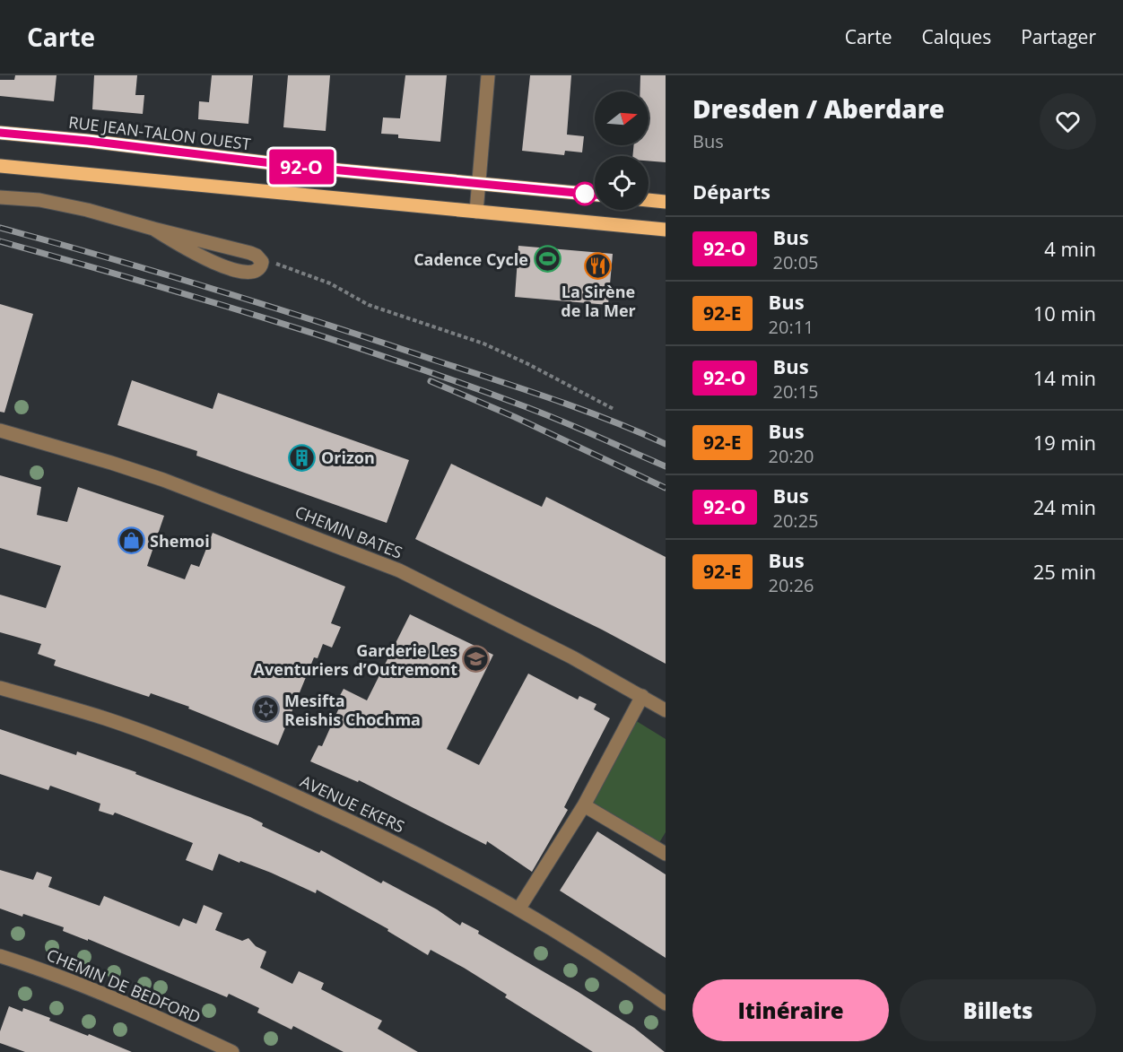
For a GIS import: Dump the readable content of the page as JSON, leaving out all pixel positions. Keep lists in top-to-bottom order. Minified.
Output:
{"streets":{"main road":["RUE JEAN-TALON OUEST"],"street":["CHEMIN BATES","AVENUE EKERS","CHEMIN DE BEDFORD"]},"places":{"sports":["Cadence Cycle"],"restaurant":["La Sirène de la Mer"],"building":["Orizon"],"shop":["Shemoi"],"school or university":["Garderie Les Aventuriers d’Outremont"],"synagogue":["Mesifta Reishis Chochma"]},"lines":["bus line 92-O"],"north":"right","page":{"header":"Carte","nav":["Carte","Calques","Partager"],"on_map":"92-O","heading":[["Dresden / Aberdare","Bus"],"Départs"],"list":[{"mark":"92-O","name":"Bus","note":"20:05","value":"4 min"},{"mark":"92-E","name":"Bus","note":"20:11","value":"10 min"},{"mark":"92-O","name":"Bus","note":"20:15","value":"14 min"},{"mark":"92-E","name":"Bus","note":"20:20","value":"19 min"},{"mark":"92-O","name":"Bus","note":"20:25","value":"24 min"},{"mark":"92-E","name":"Bus","note":"20:26","value":"25 min"}],"buttons":["Itinéraire","Billets"]}}
